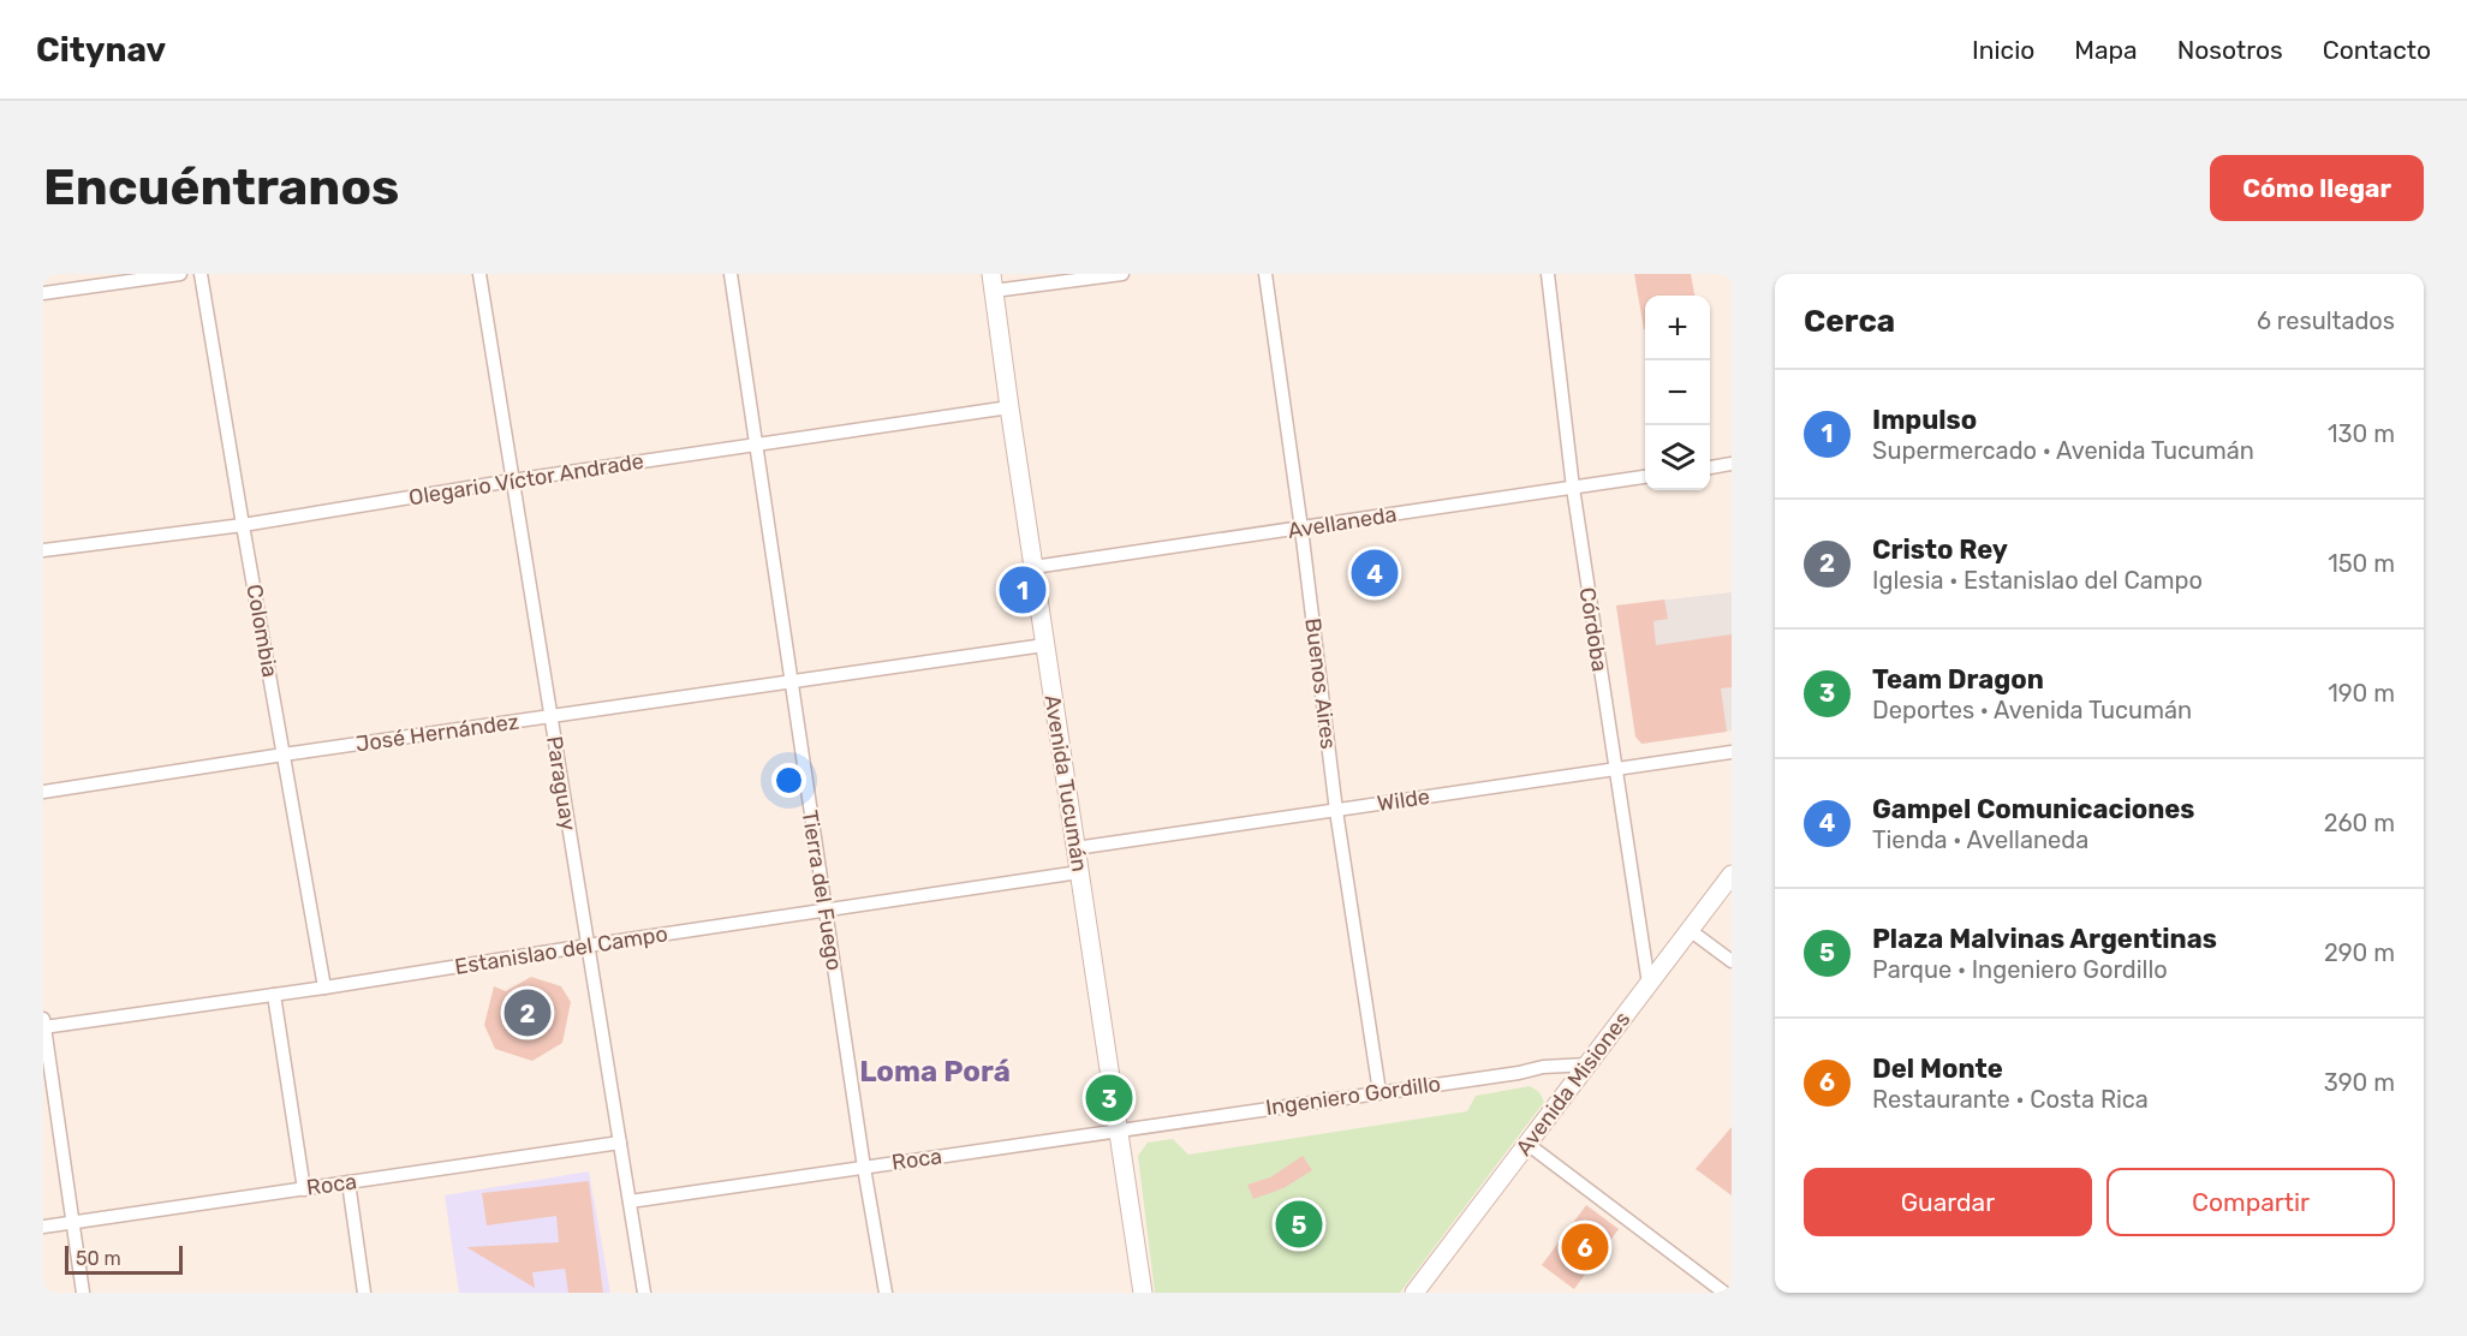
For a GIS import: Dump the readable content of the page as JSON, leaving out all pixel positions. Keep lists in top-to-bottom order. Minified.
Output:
{"streets":{"main road":["Avenida Tucumán","Avenida Misiones"],"street":["Olegario Víctor Andrade","Avellaneda","Córdoba","Colombia","Buenos Aires","José Hernández","Paraguay","Wilde","Tierra del Fuego","Estanislao del Campo","Ingeniero Gordillo","Roca"]},"crossings":[["Olegario Víctor Andrade","Colombia"],["Olegario Víctor Andrade","Paraguay"],["Olegario Víctor Andrade","Avenida Tucumán"],["Olegario Víctor Andrade","Tierra del Fuego"],["Avellaneda","Córdoba"],["Avellaneda","Buenos Aires"],["Avellaneda","Avenida Tucumán"],["Córdoba","Wilde"],["Córdoba","Avenida Misiones"],["Colombia","José Hernández"],["Colombia","Estanislao del Campo"],["Buenos Aires","Wilde"],["Buenos Aires","Ingeniero Gordillo"],["José Hernández","Paraguay"],["José Hernández","Avenida Tucumán"],["José Hernández","Tierra del Fuego"],["Paraguay","Estanislao del Campo"],["Paraguay","Roca"],["Avenida Tucumán","Wilde"],["Avenida Tucumán","Estanislao del Campo"],["Avenida Tucumán","Ingeniero Gordillo"],["Avenida Tucumán","Roca"],["Tierra del Fuego","Estanislao del Campo"],["Tierra del Fuego","Roca"],["Avenida Misiones","Ingeniero Gordillo"],["Ingeniero Gordillo","Roca"]],"districts":["Loma Porá"],"scale_bar":"50 m","page":{"header":"Citynav","nav":["Inicio","Mapa","Nosotros","Contacto"],"buttons":["Cómo llegar",["Guardar","Compartir"]],"title":"Encuéntranos","heading":["Cerca","6 resultados"],"map_buttons":["+","−"],"list":[{"mark":"1","name":"Impulso","note":"Supermercado · Avenida Tucumán","value":"130 m"},{"mark":"2","name":"Cristo Rey","note":"Iglesia · Estanislao del Campo","value":"150 m"},{"mark":"3","name":"Team Dragon","note":"Deportes · Avenida Tucumán","value":"190 m"},{"mark":"4","name":"Gampel Comunicaciones","note":"Tienda · Avellaneda","value":"260 m"},{"mark":"5","name":"Plaza Malvinas Argentinas","note":"Parque · Ingeniero Gordillo","value":"290 m"},{"mark":"6","name":"Del Monte","note":"Restaurante · Costa Rica","value":"390 m"}],"pins":["4","1","2","3","5","6"],"scale":"50 m"}}
